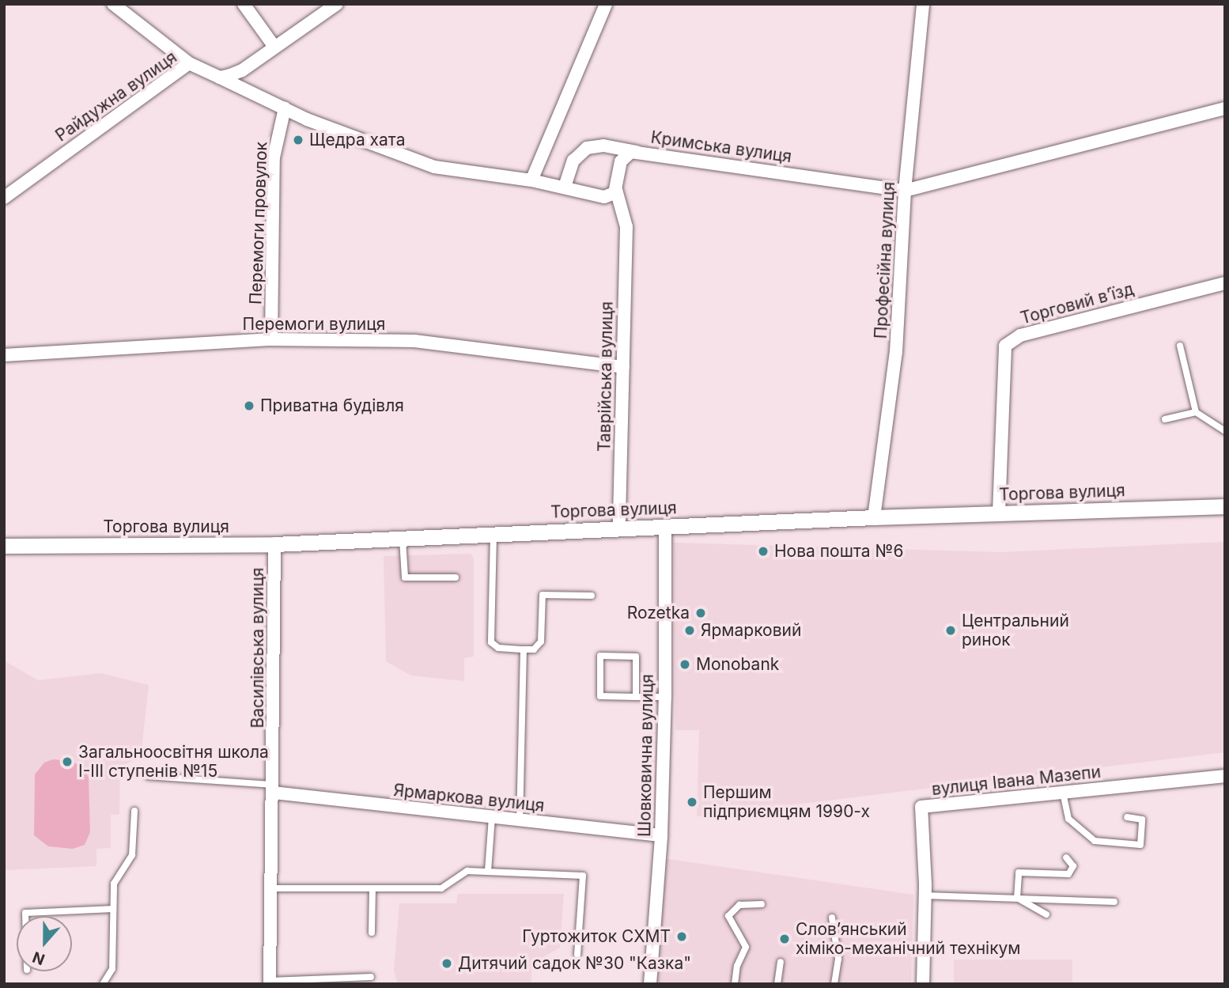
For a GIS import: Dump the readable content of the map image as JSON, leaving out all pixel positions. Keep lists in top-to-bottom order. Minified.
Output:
{"streets":{"street":["Райдужна вулиця","Кримська вулиця","Перемоги провулок","Професійна вулиця","Торговий в’їзд","Перемоги вулиця","Таврійська вулиця","Торгова вулиця","Василівська вулиця","Шовковична вулиця","вулиця Івана Мазепи","Ярмаркова вулиця"]},"crossings":[["Кримська вулиця","Професійна вулиця"],["Кримська вулиця","Таврійська вулиця"],["Перемоги провулок","Перемоги вулиця"],["Професійна вулиця","Торгова вулиця"],["Торговий в’їзд","Торгова вулиця"],["Перемоги вулиця","Таврійська вулиця"],["Таврійська вулиця","Торгова вулиця"],["Торгова вулиця","Василівська вулиця"],["Торгова вулиця","Шовковична вулиця"],["Василівська вулиця","Ярмаркова вулиця"],["Шовковична вулиця","Ярмаркова вулиця"]],"places":["Щедра хата","Приватна будівля","Нова пошта №6","Rozetka","Ярмарковий","Центральний ринок","Monobank","Загальноосвітня школа І-ІІІ ступенів №15","Першим підприємцям 1990-х","Гуртожиток СХМТ","Слов’янський хіміко-механічний технікум","Дитячий садок №30 \"Казка\""],"north":"bottom"}
